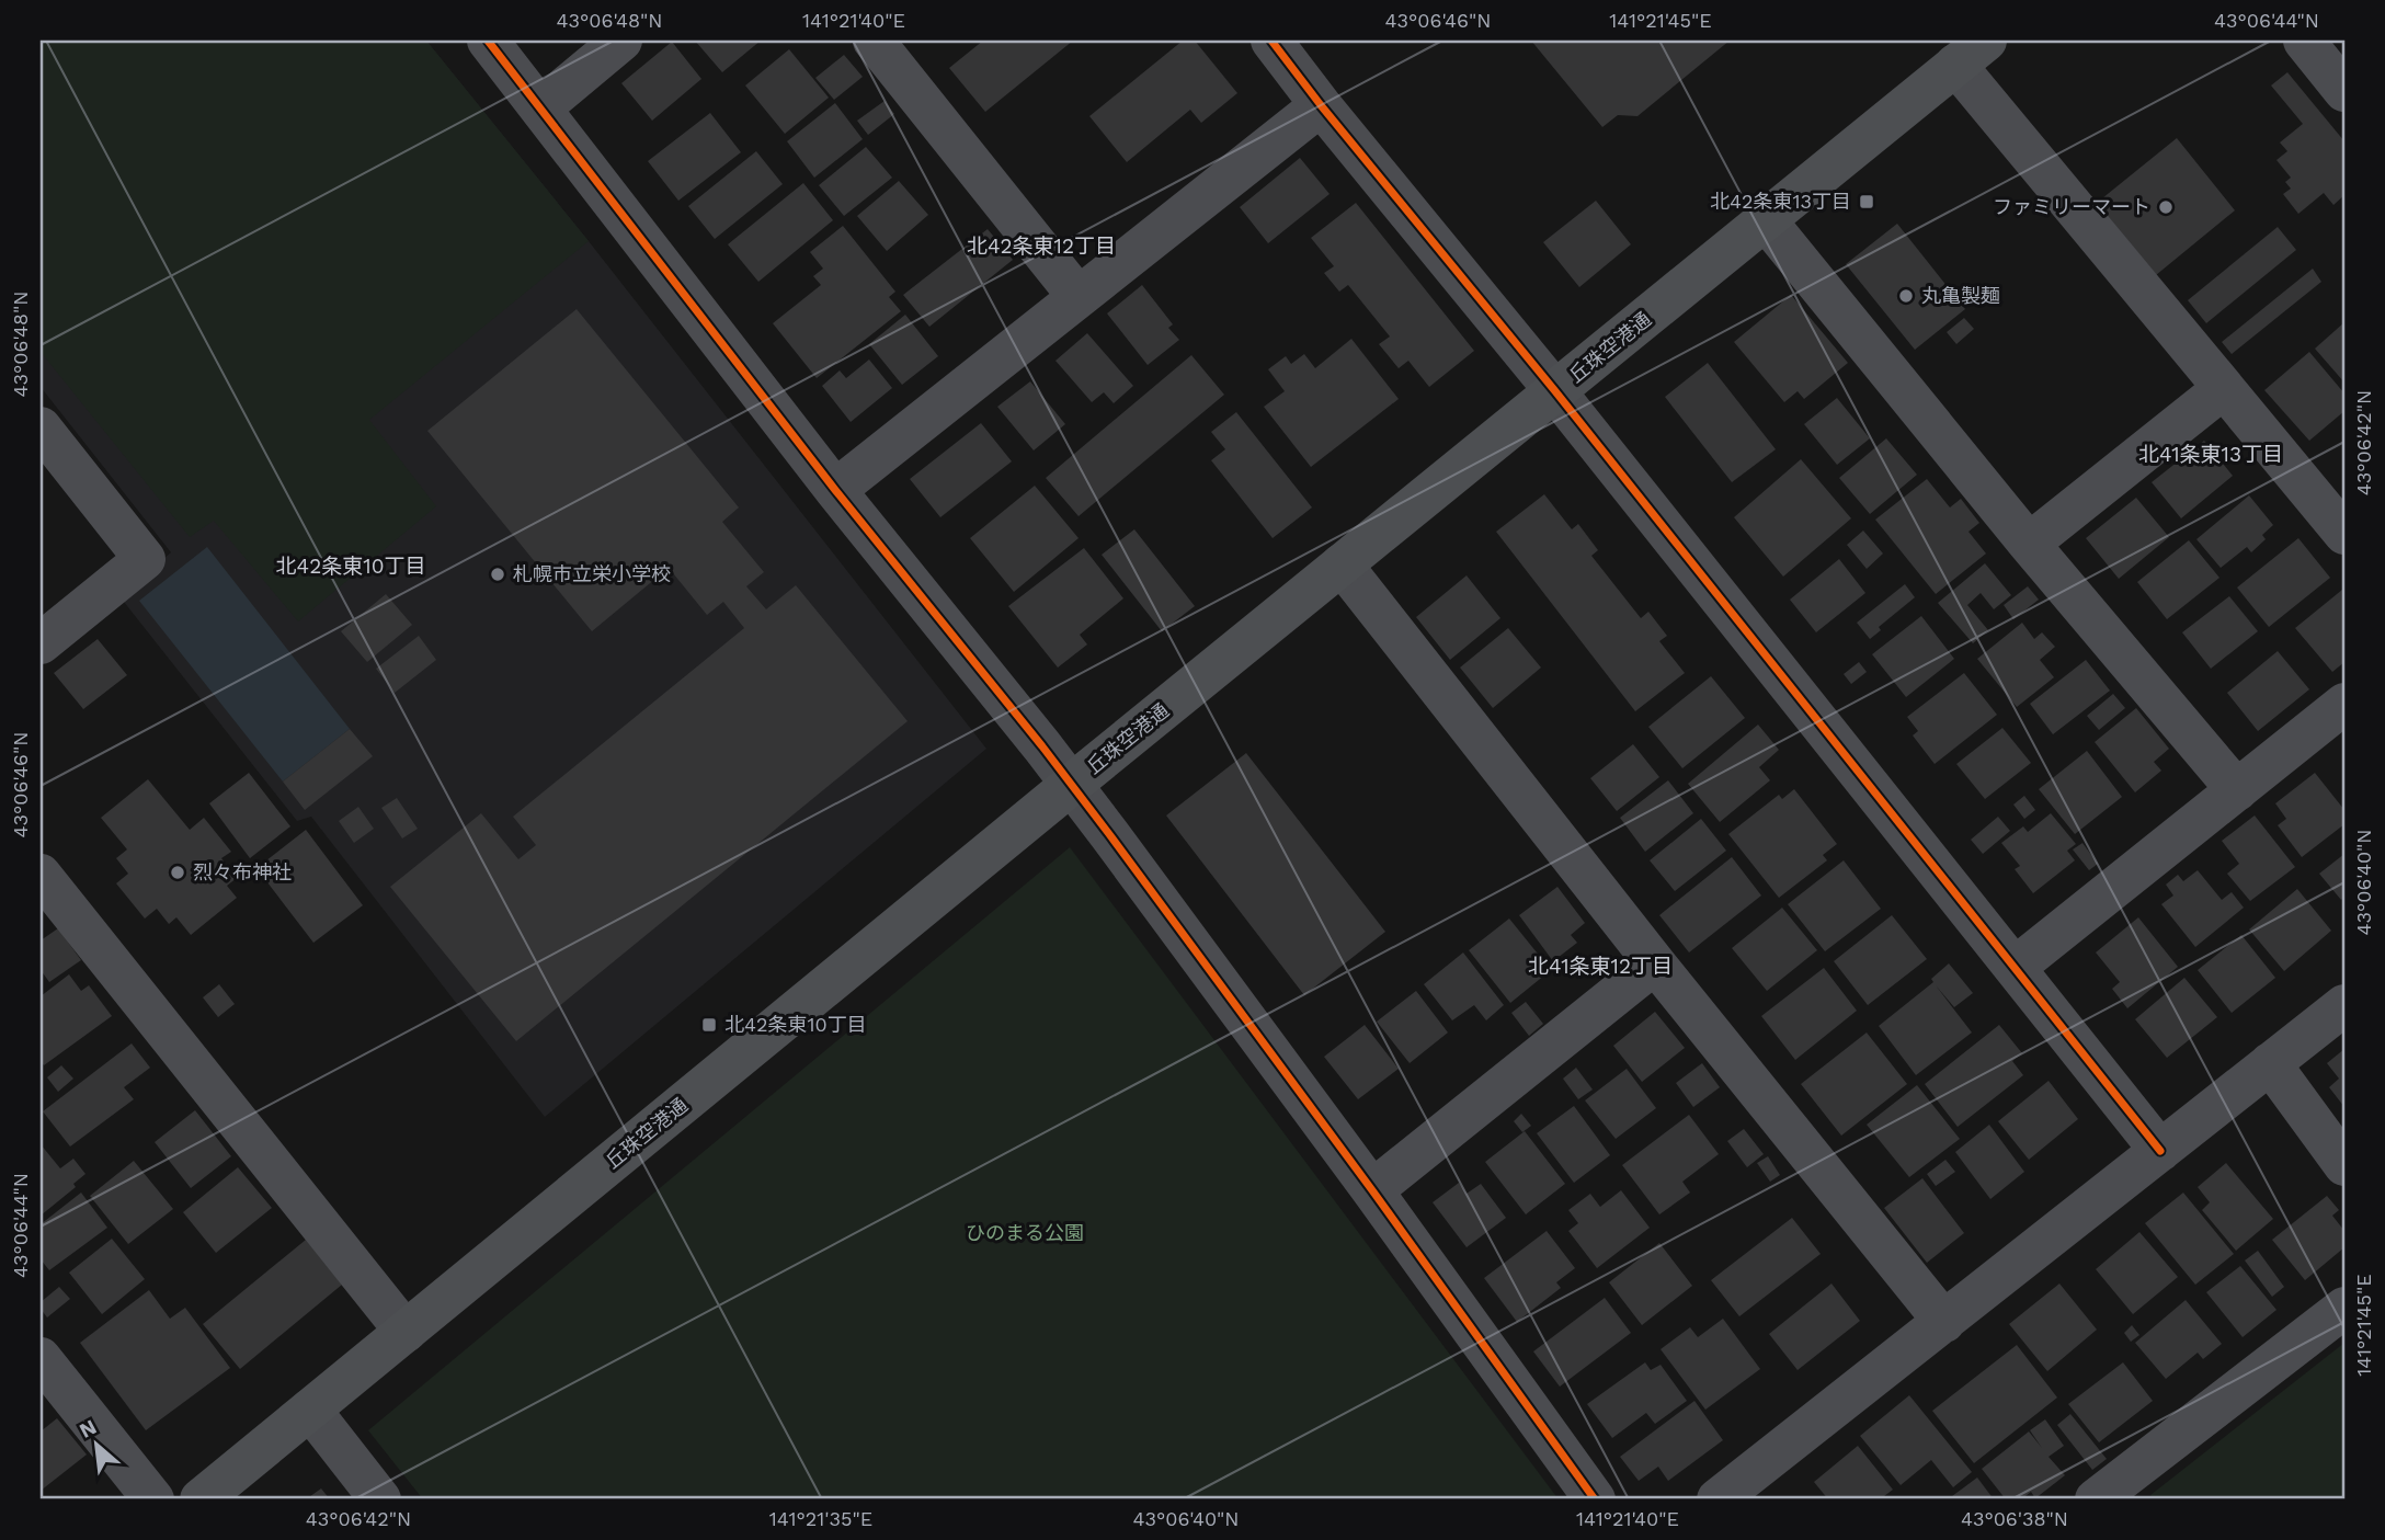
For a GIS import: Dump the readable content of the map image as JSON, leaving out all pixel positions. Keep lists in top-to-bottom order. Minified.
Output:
{"streets":{"main road":["丘珠空港通"]},"districts":["北42条東12丁目","北41条東13丁目","北42条東10丁目","北41条東12丁目"],"parks":["ひのまる公園"],"places":{"transit":["北42条東13丁目","北42条東10丁目"],"other":["ファミリーマート","丸亀製麺","札幌市立栄小学校","烈々布神社"]},"north":"top left","coordinates":["43°06'48\"N","141°21'40\"E","43°06'46\"N","141°21'45\"E","43°06'44\"N","43°06'42\"N","43°06'40\"N","141°21'35\"E","43°06'38\"N"]}
